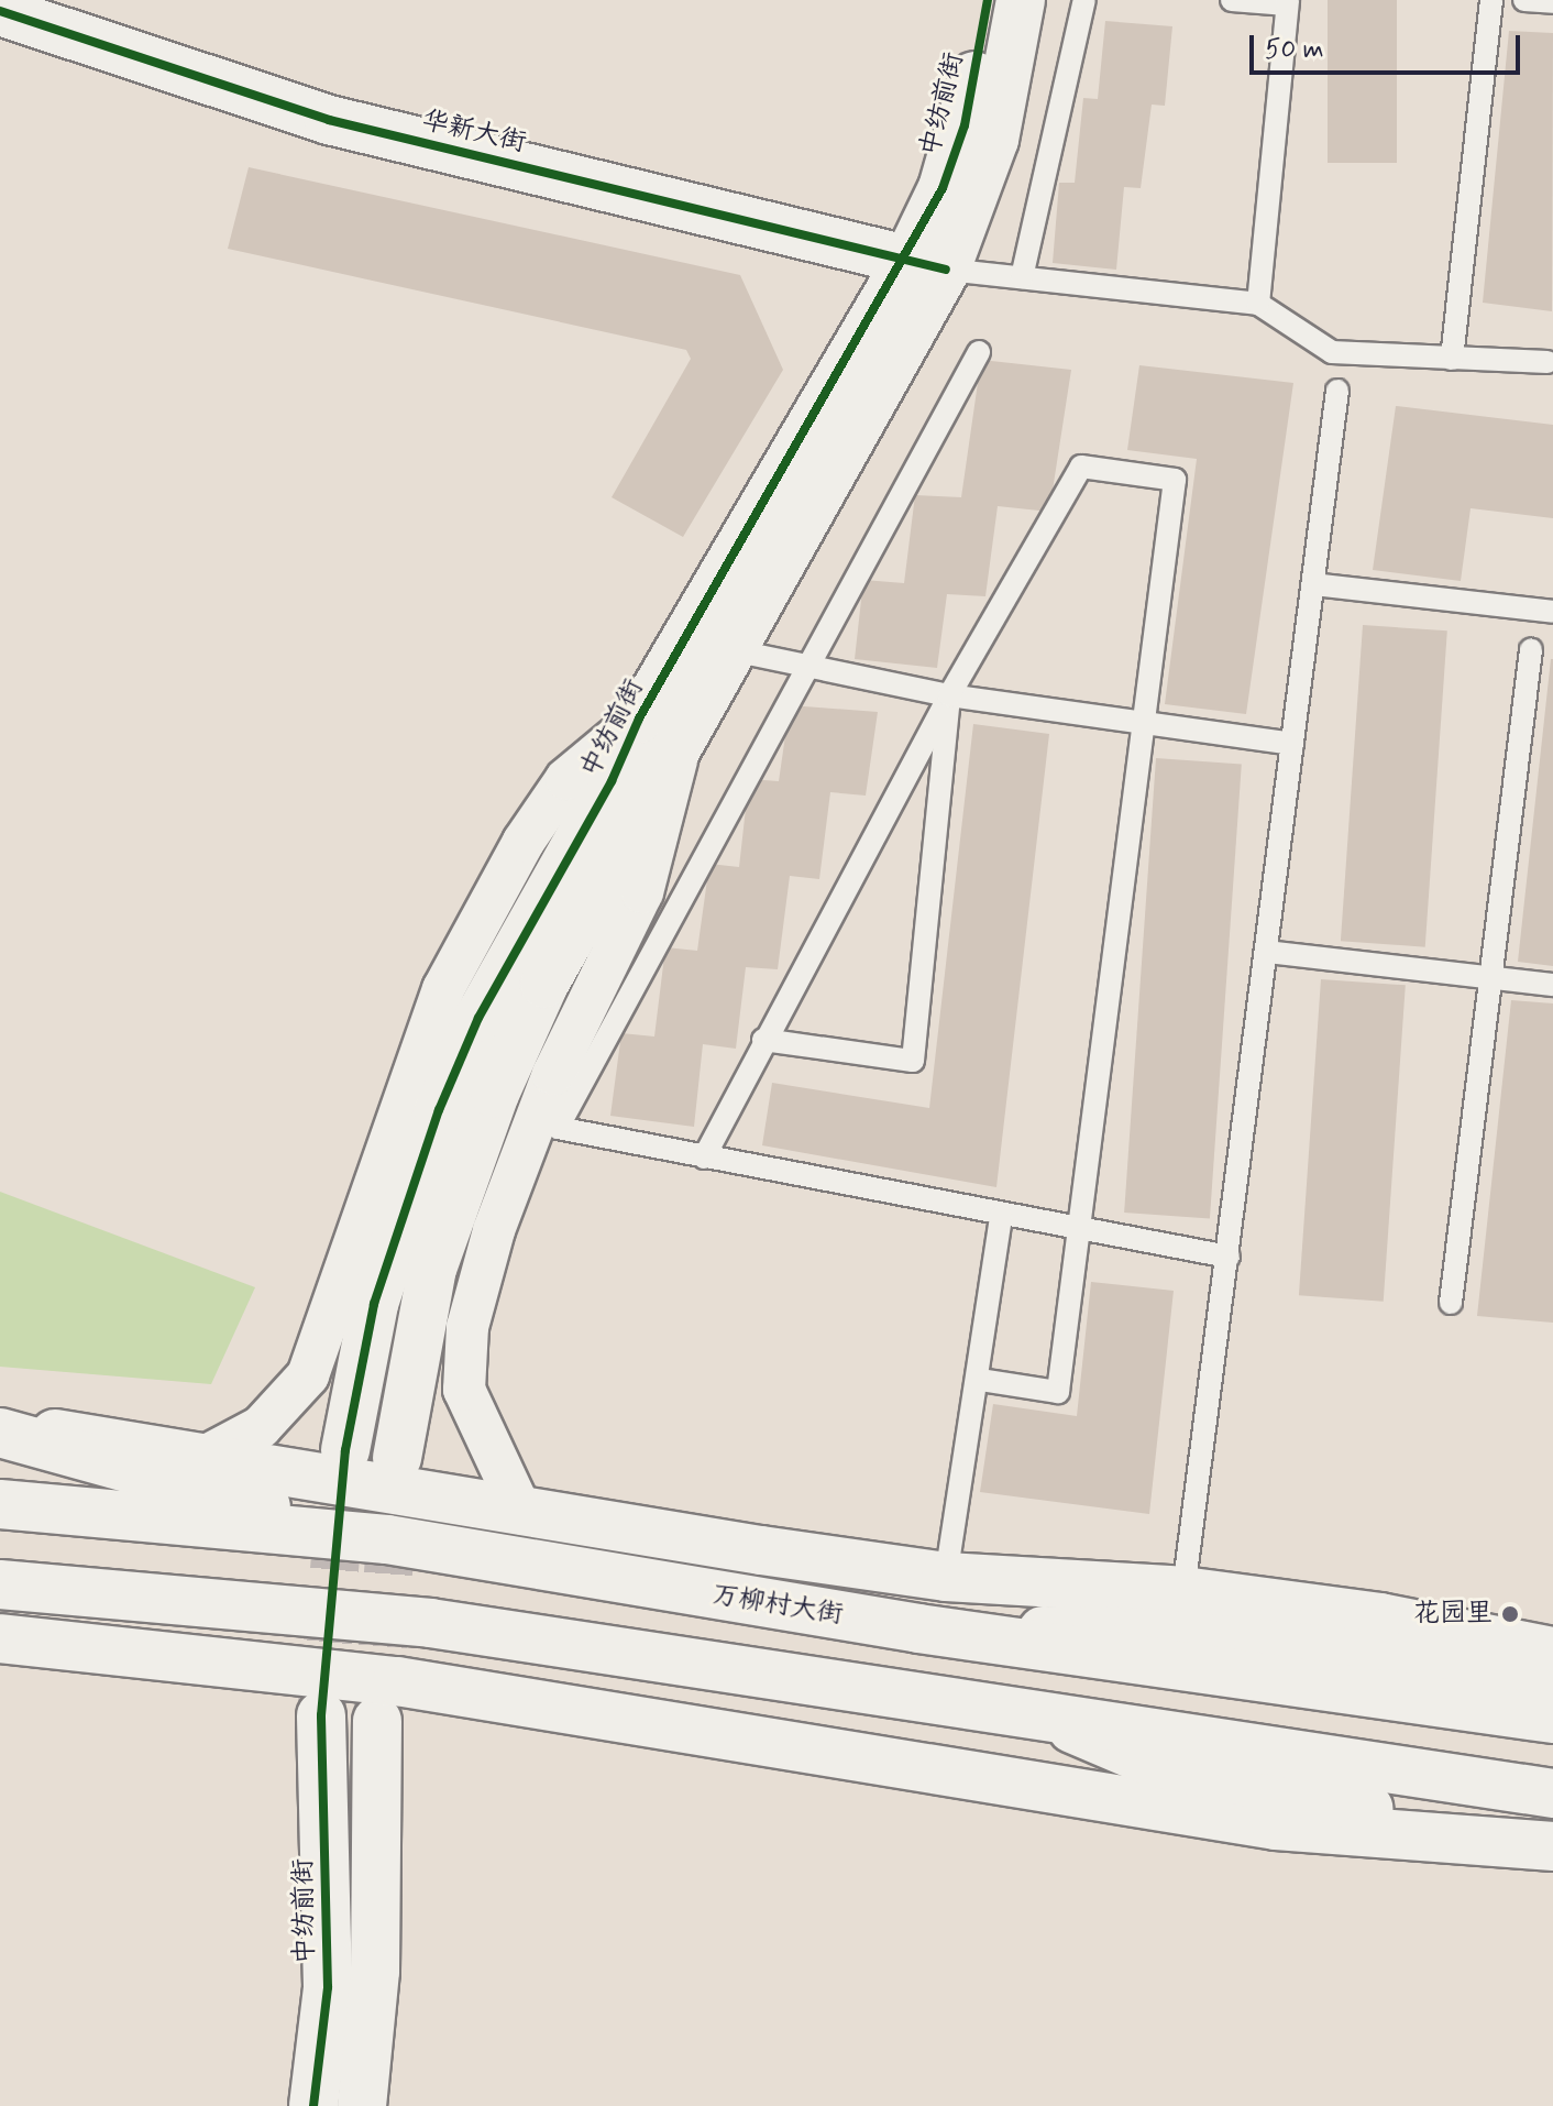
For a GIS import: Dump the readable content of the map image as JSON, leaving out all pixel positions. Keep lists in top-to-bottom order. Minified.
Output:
{"streets":{"main road":["中纺前街","华新大街","万柳村大街"]},"crossings":[["中纺前街","华新大街"]],"places":["花园里"],"scale_bar":"50 m"}
